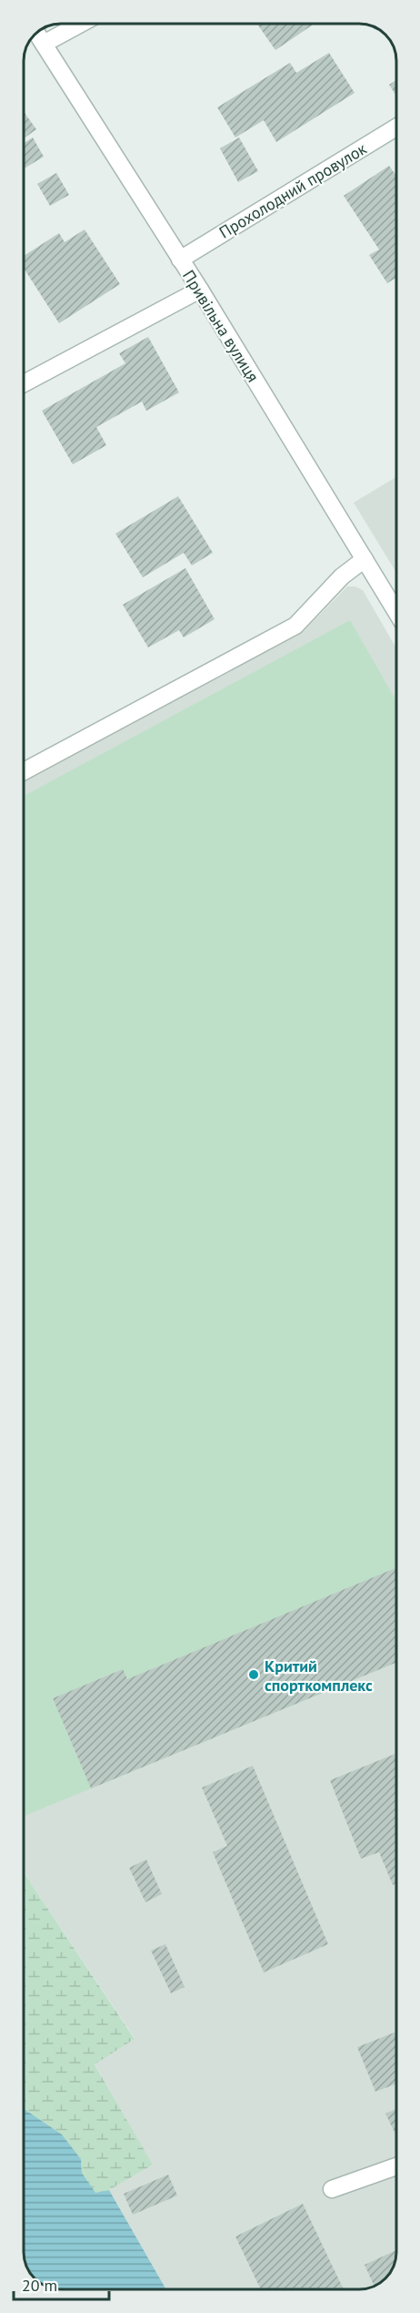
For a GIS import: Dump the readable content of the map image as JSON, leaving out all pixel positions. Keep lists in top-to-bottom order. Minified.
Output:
{"streets":{"street":["Прохолодний провулок","Привільна вулиця"]},"crossings":[["Прохолодний провулок","Привільна вулиця"]],"places":["Критий спорткомплекс"],"scale_bar":"20 m"}
